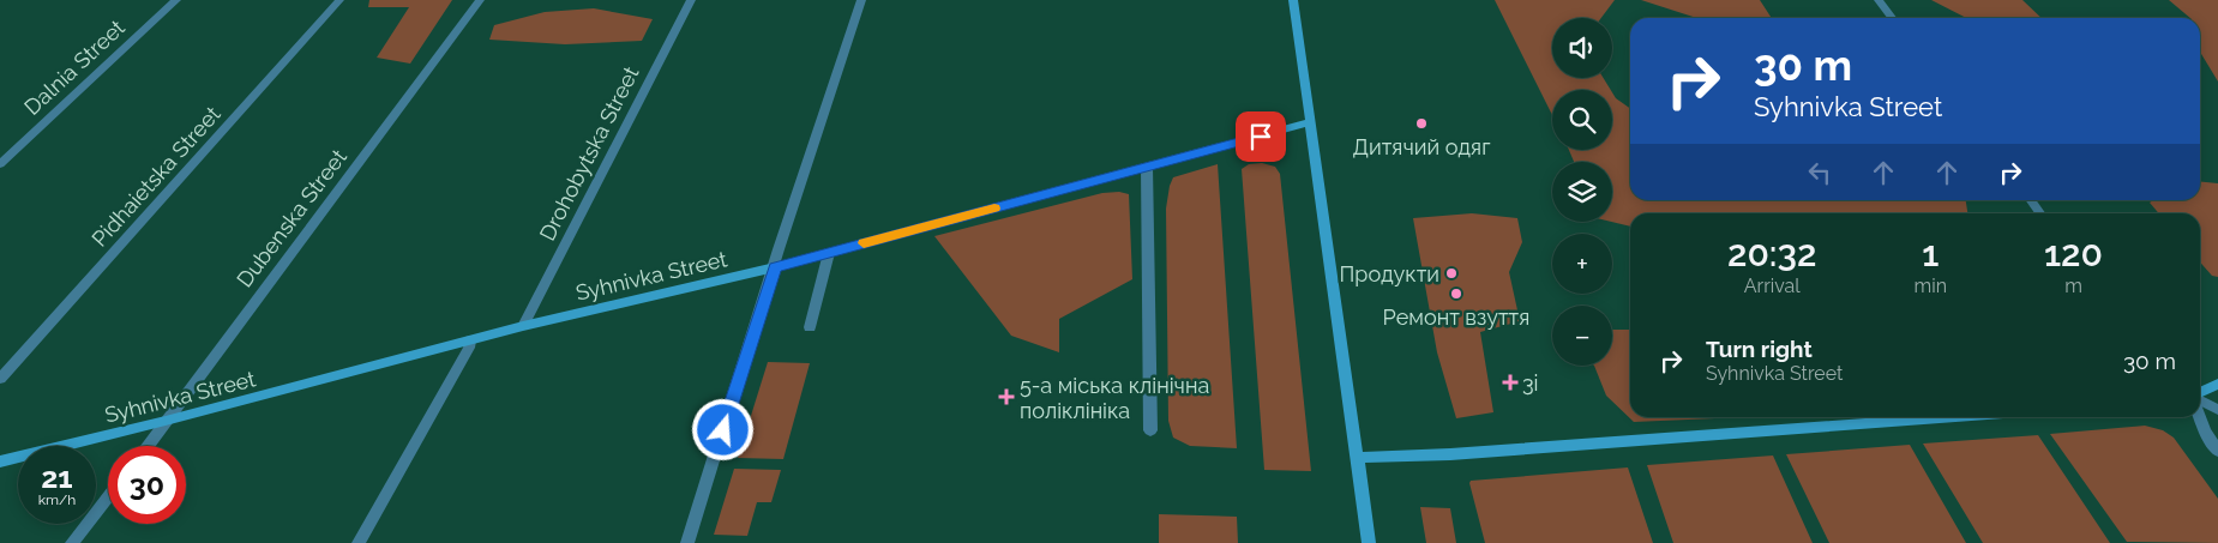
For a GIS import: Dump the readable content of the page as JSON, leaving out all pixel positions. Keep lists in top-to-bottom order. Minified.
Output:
{"streets":{"street":["Dalnia Street","Drohobytska Street","Pidhaietska Street","Dubenska Street","Syhnivka Street"]},"crossings":[["Drohobytska Street","Syhnivka Street"],["Dubenska Street","Syhnivka Street"]],"places":{"other":["Дитячий одяг","Продукти","Ремонт взуття"],"health":["3i","5-а міська клінічна поліклініка"]},"page":{"map_buttons":["+","−"],"turn":["30 m","Syhnivka Street"],"eta":["20:32","Arrival","1","min","120","m"],"list":[{"name":"Turn right","note":"Syhnivka Street","value":"30 m"}],"speed":"21 km/h","limit":"30"}}
